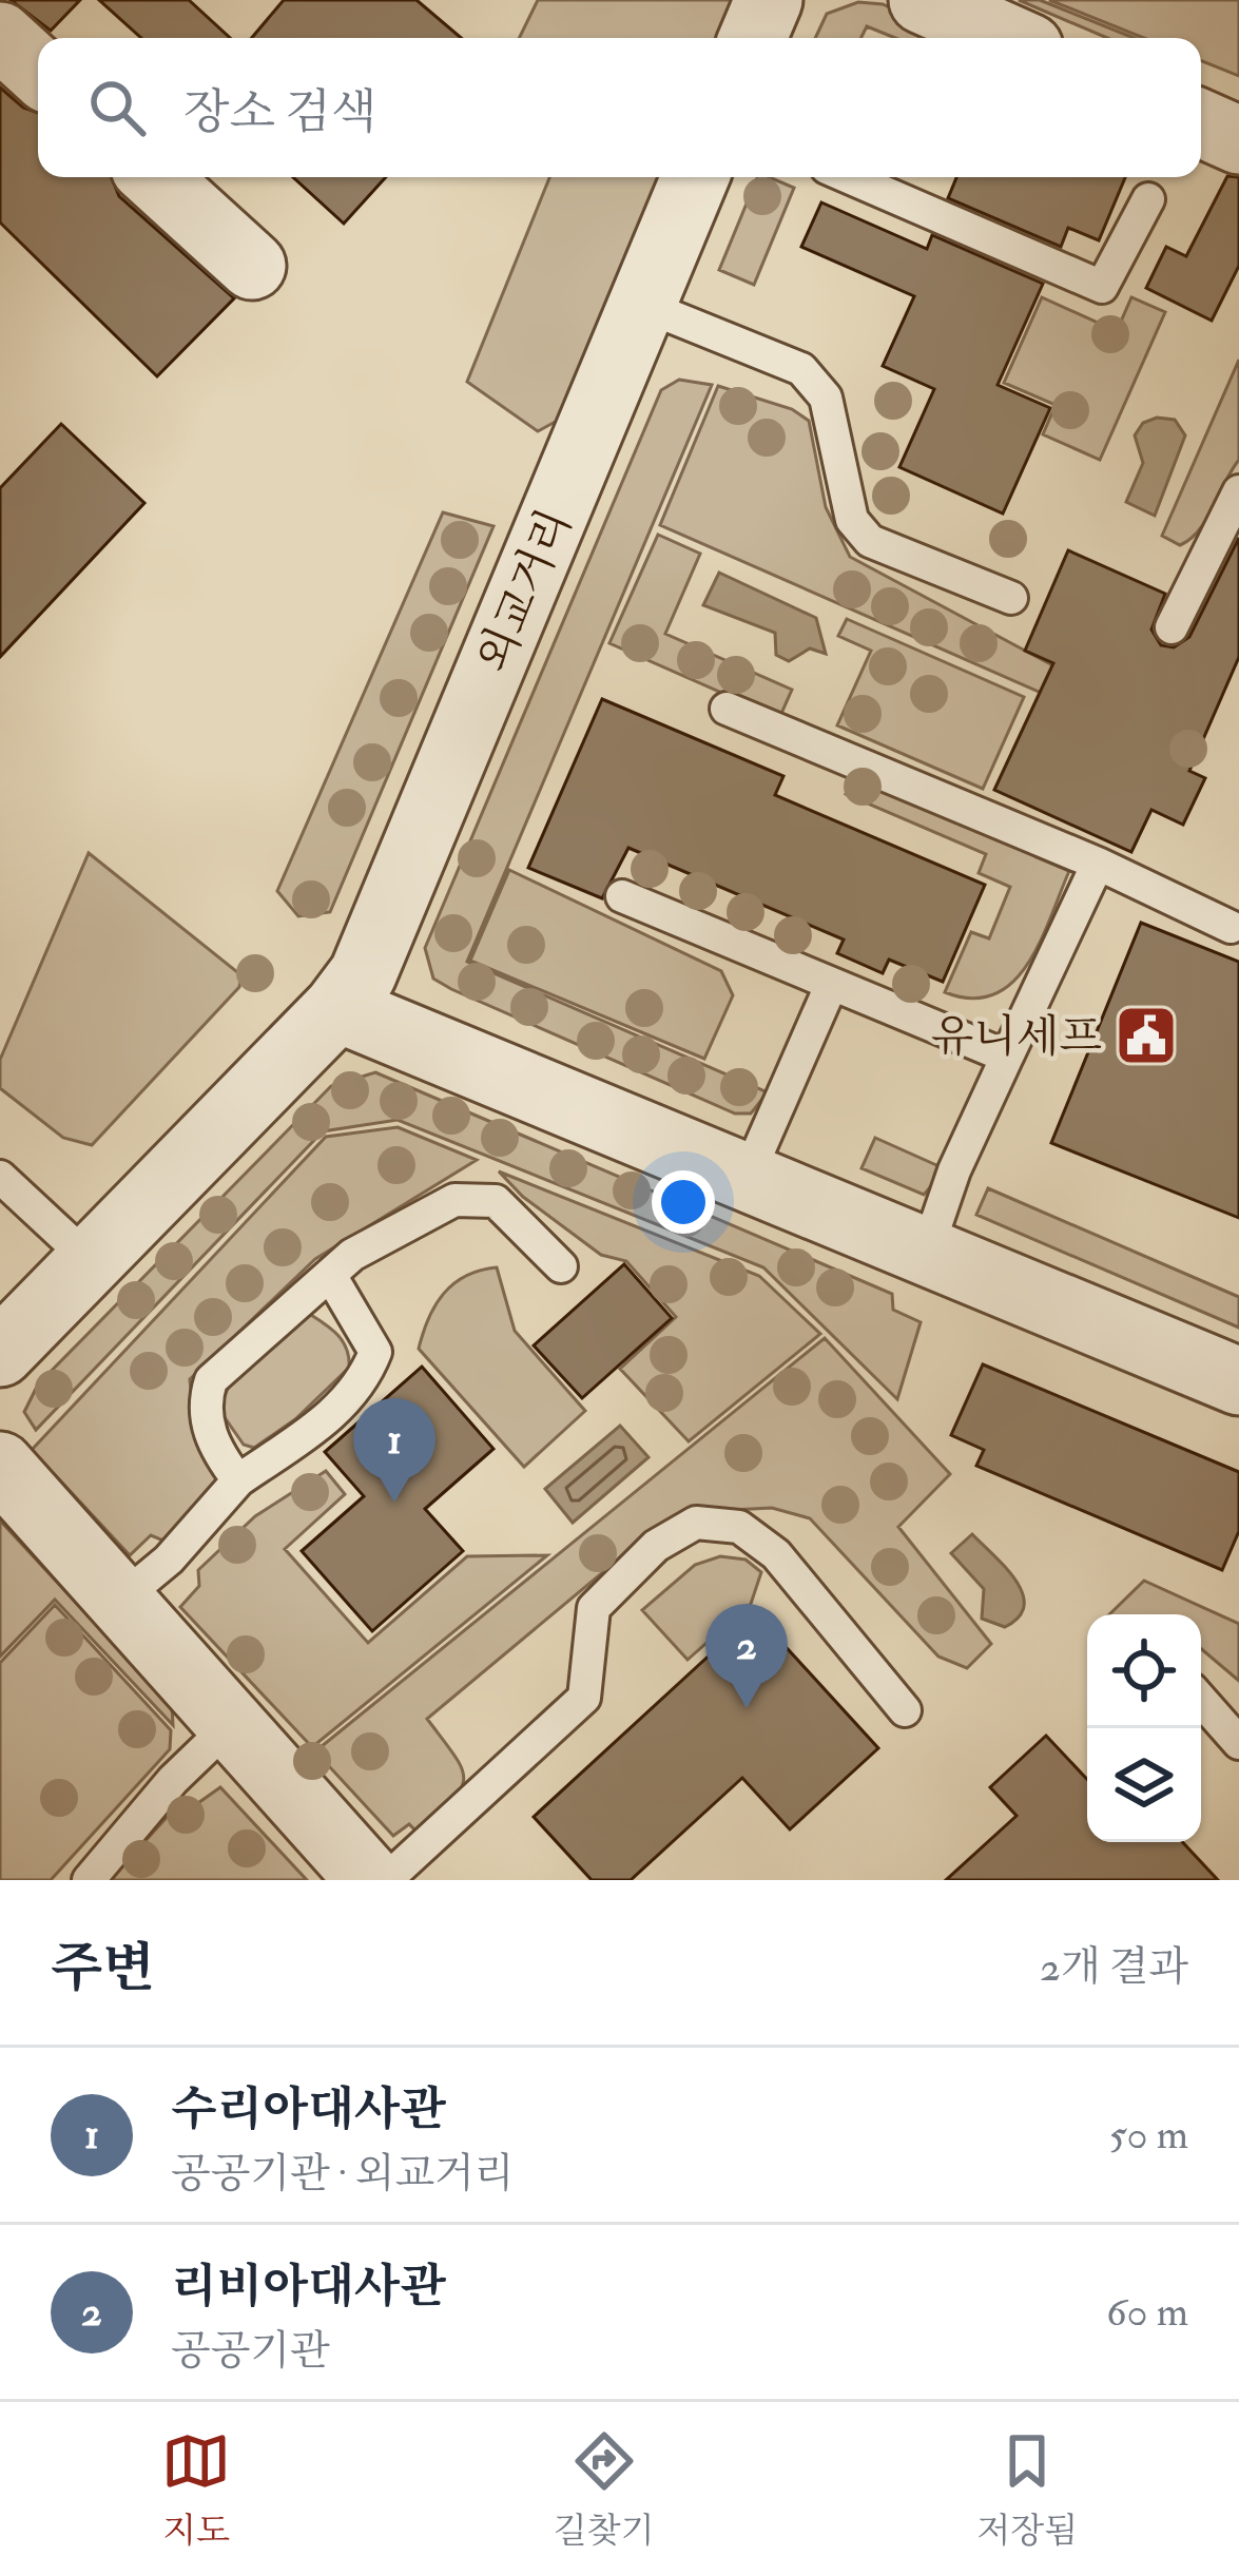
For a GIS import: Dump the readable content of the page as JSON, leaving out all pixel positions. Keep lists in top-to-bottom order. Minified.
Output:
{"streets":{"street":["외교거리"]},"places":{"public building":["유니세프"]},"page":{"search":"장소 검색","pins":["1","2"],"heading":["주변","2개 결과"],"list":[{"mark":"1","name":"수리아대사관","note":"공공기관 · 외교거리","value":"50 m"},{"mark":"2","name":"리비아대사관","note":"공공기관","value":"60 m"}],"nav":["지도","길찾기","저장됨"]}}
